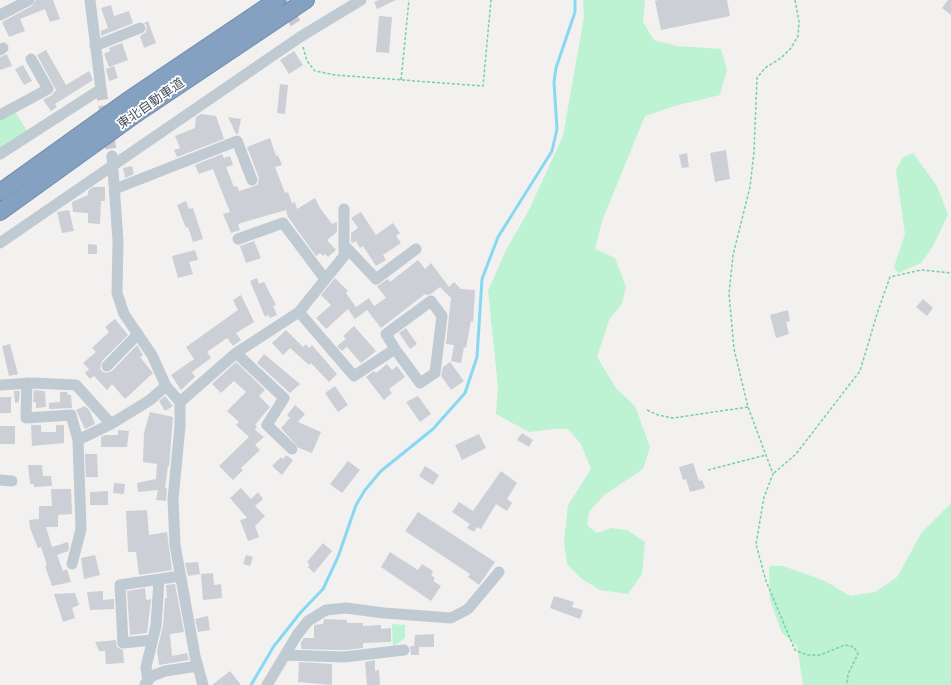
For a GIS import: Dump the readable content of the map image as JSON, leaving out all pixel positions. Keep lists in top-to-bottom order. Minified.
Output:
{"streets":{"highway":["東北自動車道"]}}
